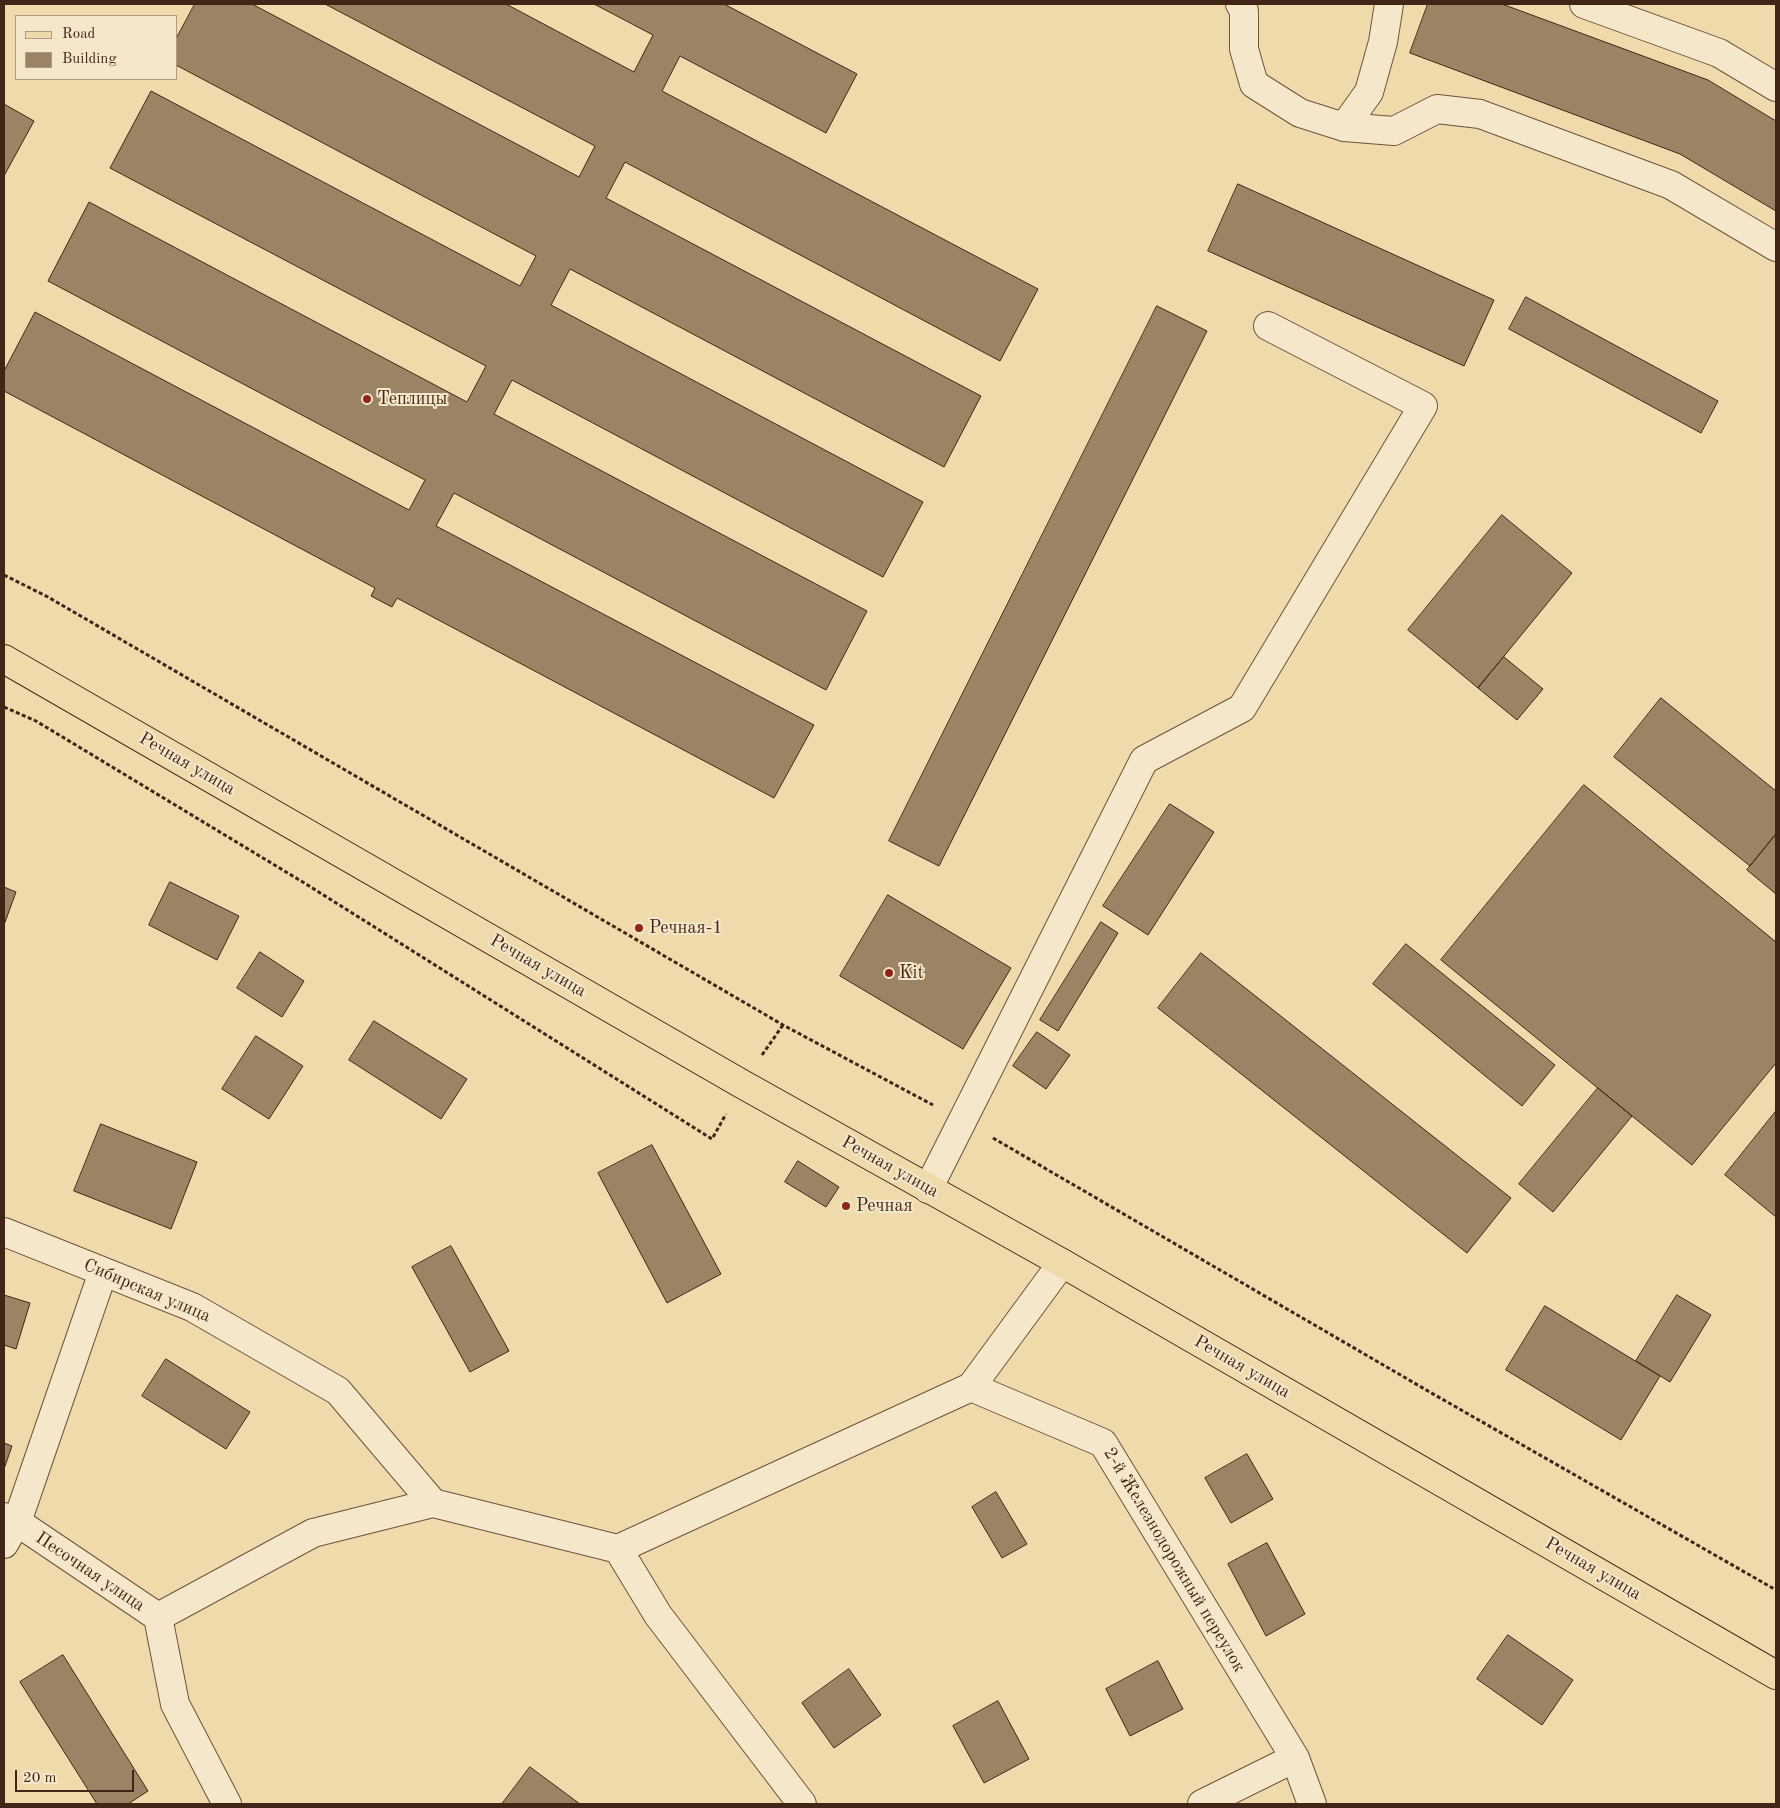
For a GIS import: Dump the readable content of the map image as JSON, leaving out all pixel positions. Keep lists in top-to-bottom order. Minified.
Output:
{"streets":{"main road":["Речная улица"],"street":["Сибирская улица","2-й Железнодорожный переулок","Песочная улица"]},"places":["Теплицы","Речная-1","Kit","Речная"],"legend":["Road","Building"],"scale_bar":"20 m"}
